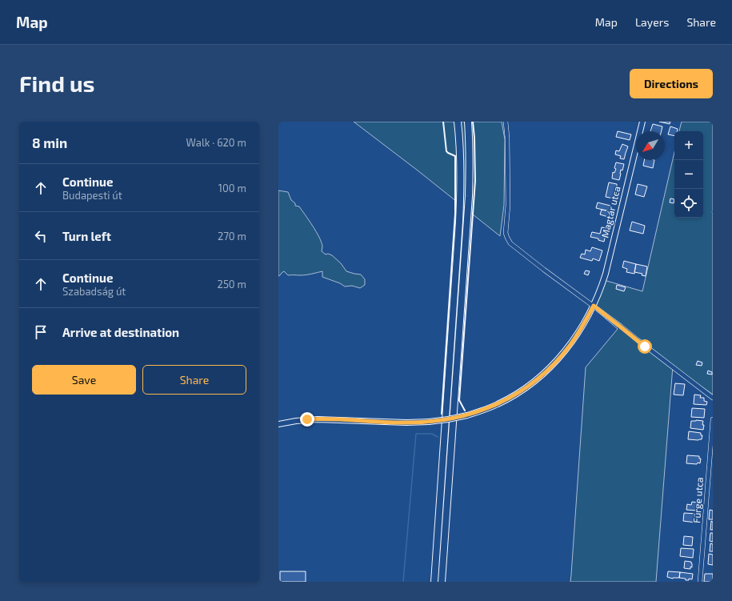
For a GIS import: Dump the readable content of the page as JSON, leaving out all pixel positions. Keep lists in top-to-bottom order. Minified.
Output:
{"streets":{"street":["Magtár utca","Fürge utca"]},"north":"bottom left","page":{"header":"Map","nav":["Map","Layers","Share"],"buttons":["Directions",["Save","Share"]],"title":"Find us","heading":["8 min","Walk · 620 m"],"map_buttons":["+","−"],"list":[["Continue","Budapesti út","100 m"],["Turn left","270 m"],["Continue","Szabadság út","250 m"],"Arrive at destination"]}}
